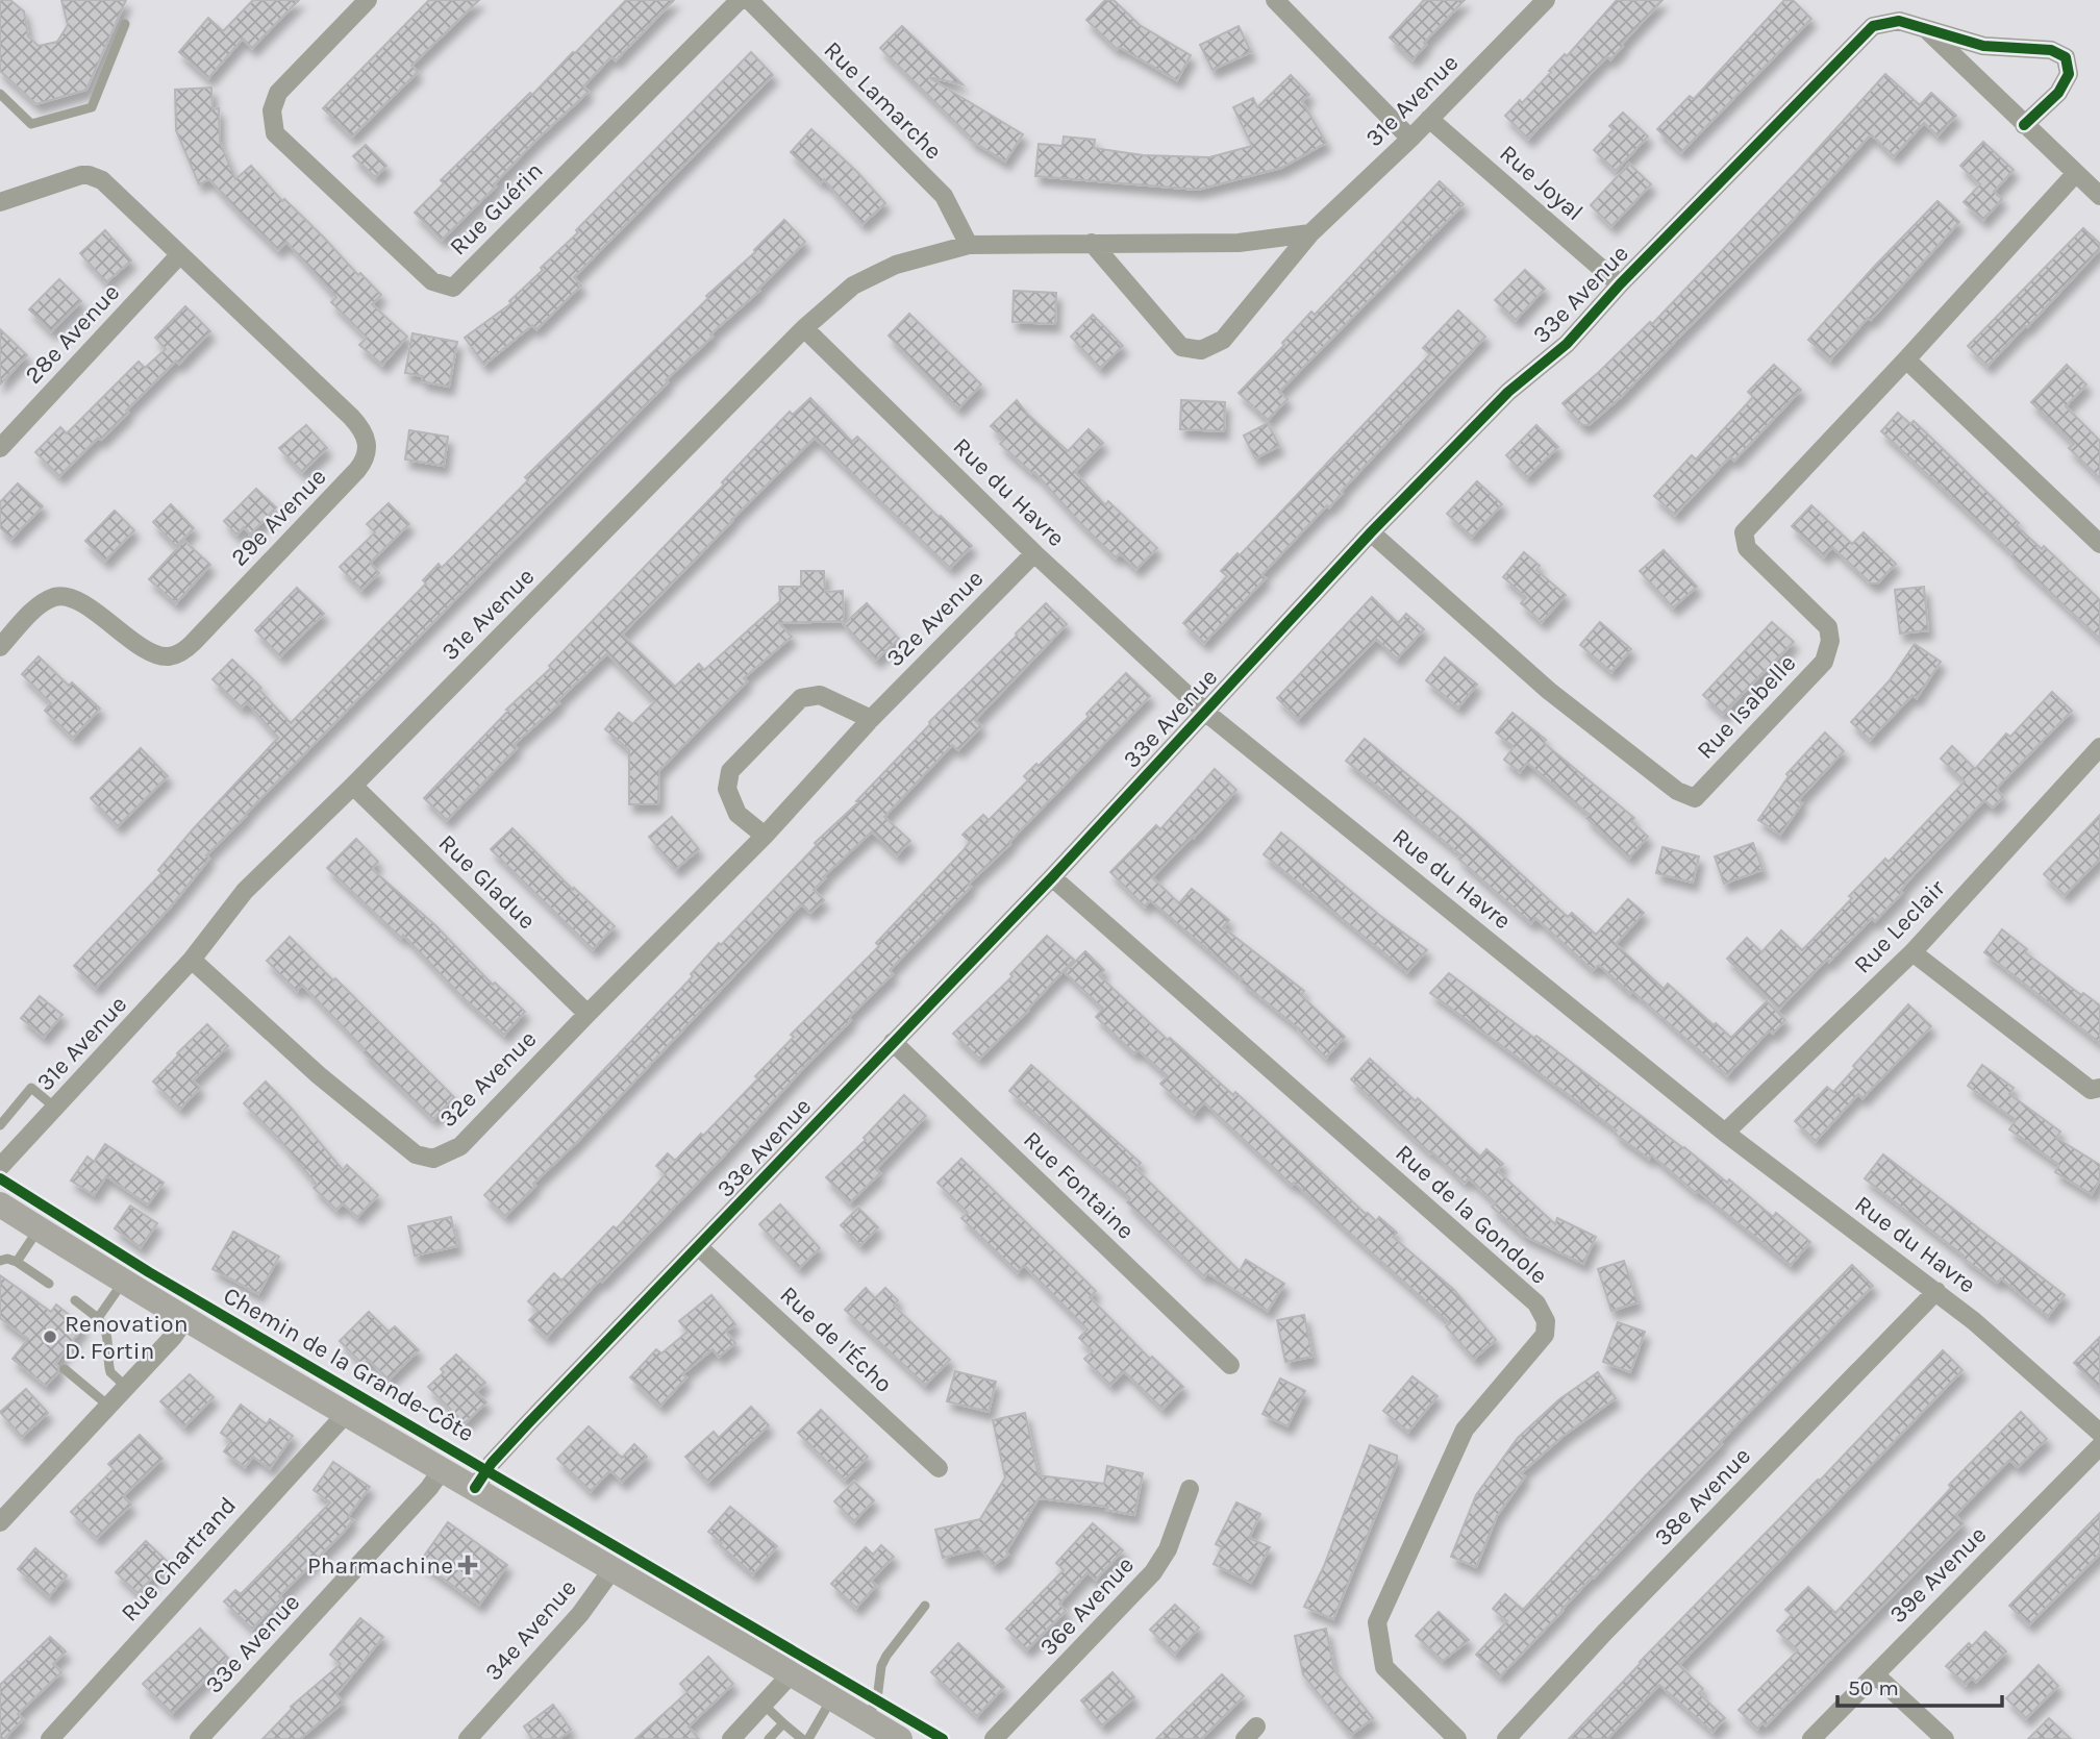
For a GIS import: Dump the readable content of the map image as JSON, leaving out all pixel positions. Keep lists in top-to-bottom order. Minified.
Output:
{"streets":{"main road":["Chemin de la Grande-Côte"],"street":["Rue Lamarche","31e Avenue","Rue Joyal","Rue Guérin","33e Avenue","28e Avenue","Rue du Havre","29e Avenue","32e Avenue","Rue Isabelle","Rue Gladue","Rue Leclair","Rue Fontaine","Rue de la Gondole","Rue de l'Écho","38e Avenue","Rue Chartrand","39e Avenue","36e Avenue","34e Avenue"]},"crossings":[["Rue Lamarche","31e Avenue"],["31e Avenue","Rue Joyal"],["31e Avenue","Rue du Havre"],["31e Avenue","32e Avenue"],["31e Avenue","Rue Gladue"],["Rue Joyal","33e Avenue"],["33e Avenue","Rue du Havre"],["33e Avenue","Rue Isabelle"],["33e Avenue","Rue Fontaine"],["33e Avenue","Rue de la Gondole"],["33e Avenue","Rue de l'Écho"],["33e Avenue","Chemin de la Grande-Côte"],["28e Avenue","29e Avenue"],["Rue du Havre","32e Avenue"],["Rue du Havre","Rue Leclair"],["Rue du Havre","38e Avenue"],["32e Avenue","Rue Gladue"],["Chemin de la Grande-Côte","Rue Chartrand"],["Chemin de la Grande-Côte","34e Avenue"]],"places":{"other":["Renovation D. Fortin"],"health":["Pharmachine"]},"scale_bar":"50 m"}
